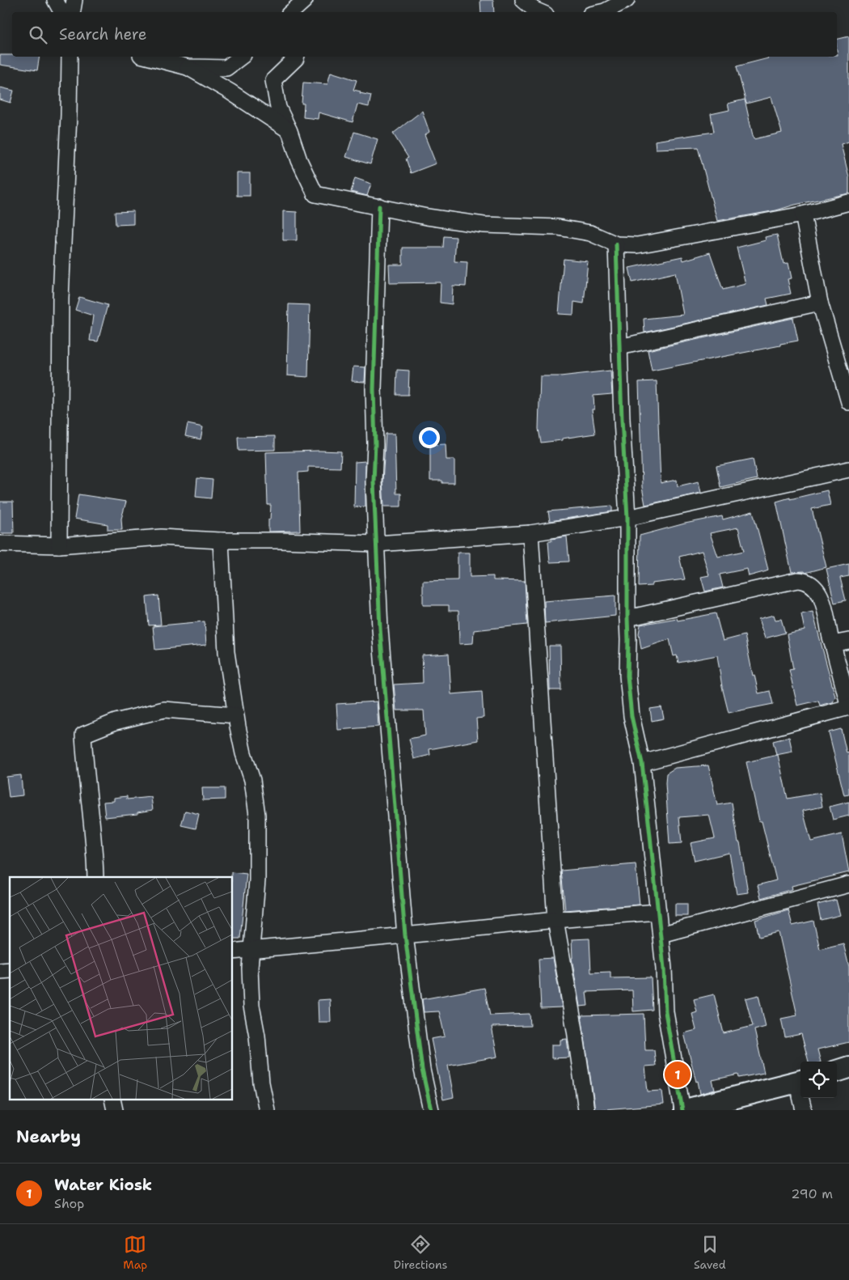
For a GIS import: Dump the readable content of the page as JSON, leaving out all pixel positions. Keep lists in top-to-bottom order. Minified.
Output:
{"page":{"search":"Search here","pins":"1","heading":"Nearby","list":[{"mark":"1","name":"Water Kiosk","note":"Shop","value":"290 m"}],"nav":["Map","Directions","Saved"]}}
